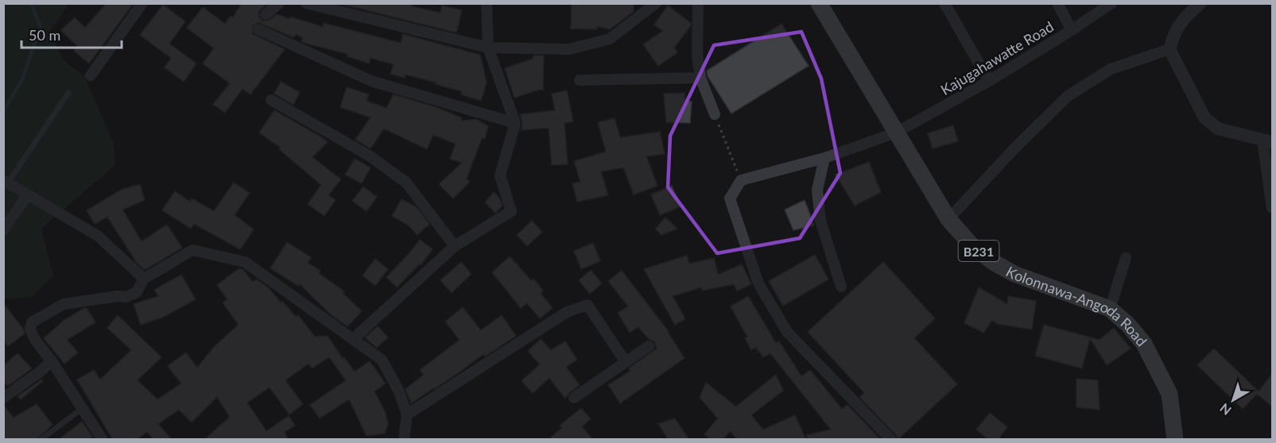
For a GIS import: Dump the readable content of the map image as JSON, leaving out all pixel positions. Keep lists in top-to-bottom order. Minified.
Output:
{"streets":{"main road":["B231","Kolonnawa-Angoda Road"],"street":["Kajugahawatte Road"]},"crossings":[["Kajugahawatte Road","Kolonnawa-Angoda Road"]],"scale_bar":"50 m","north":"bottom left"}
